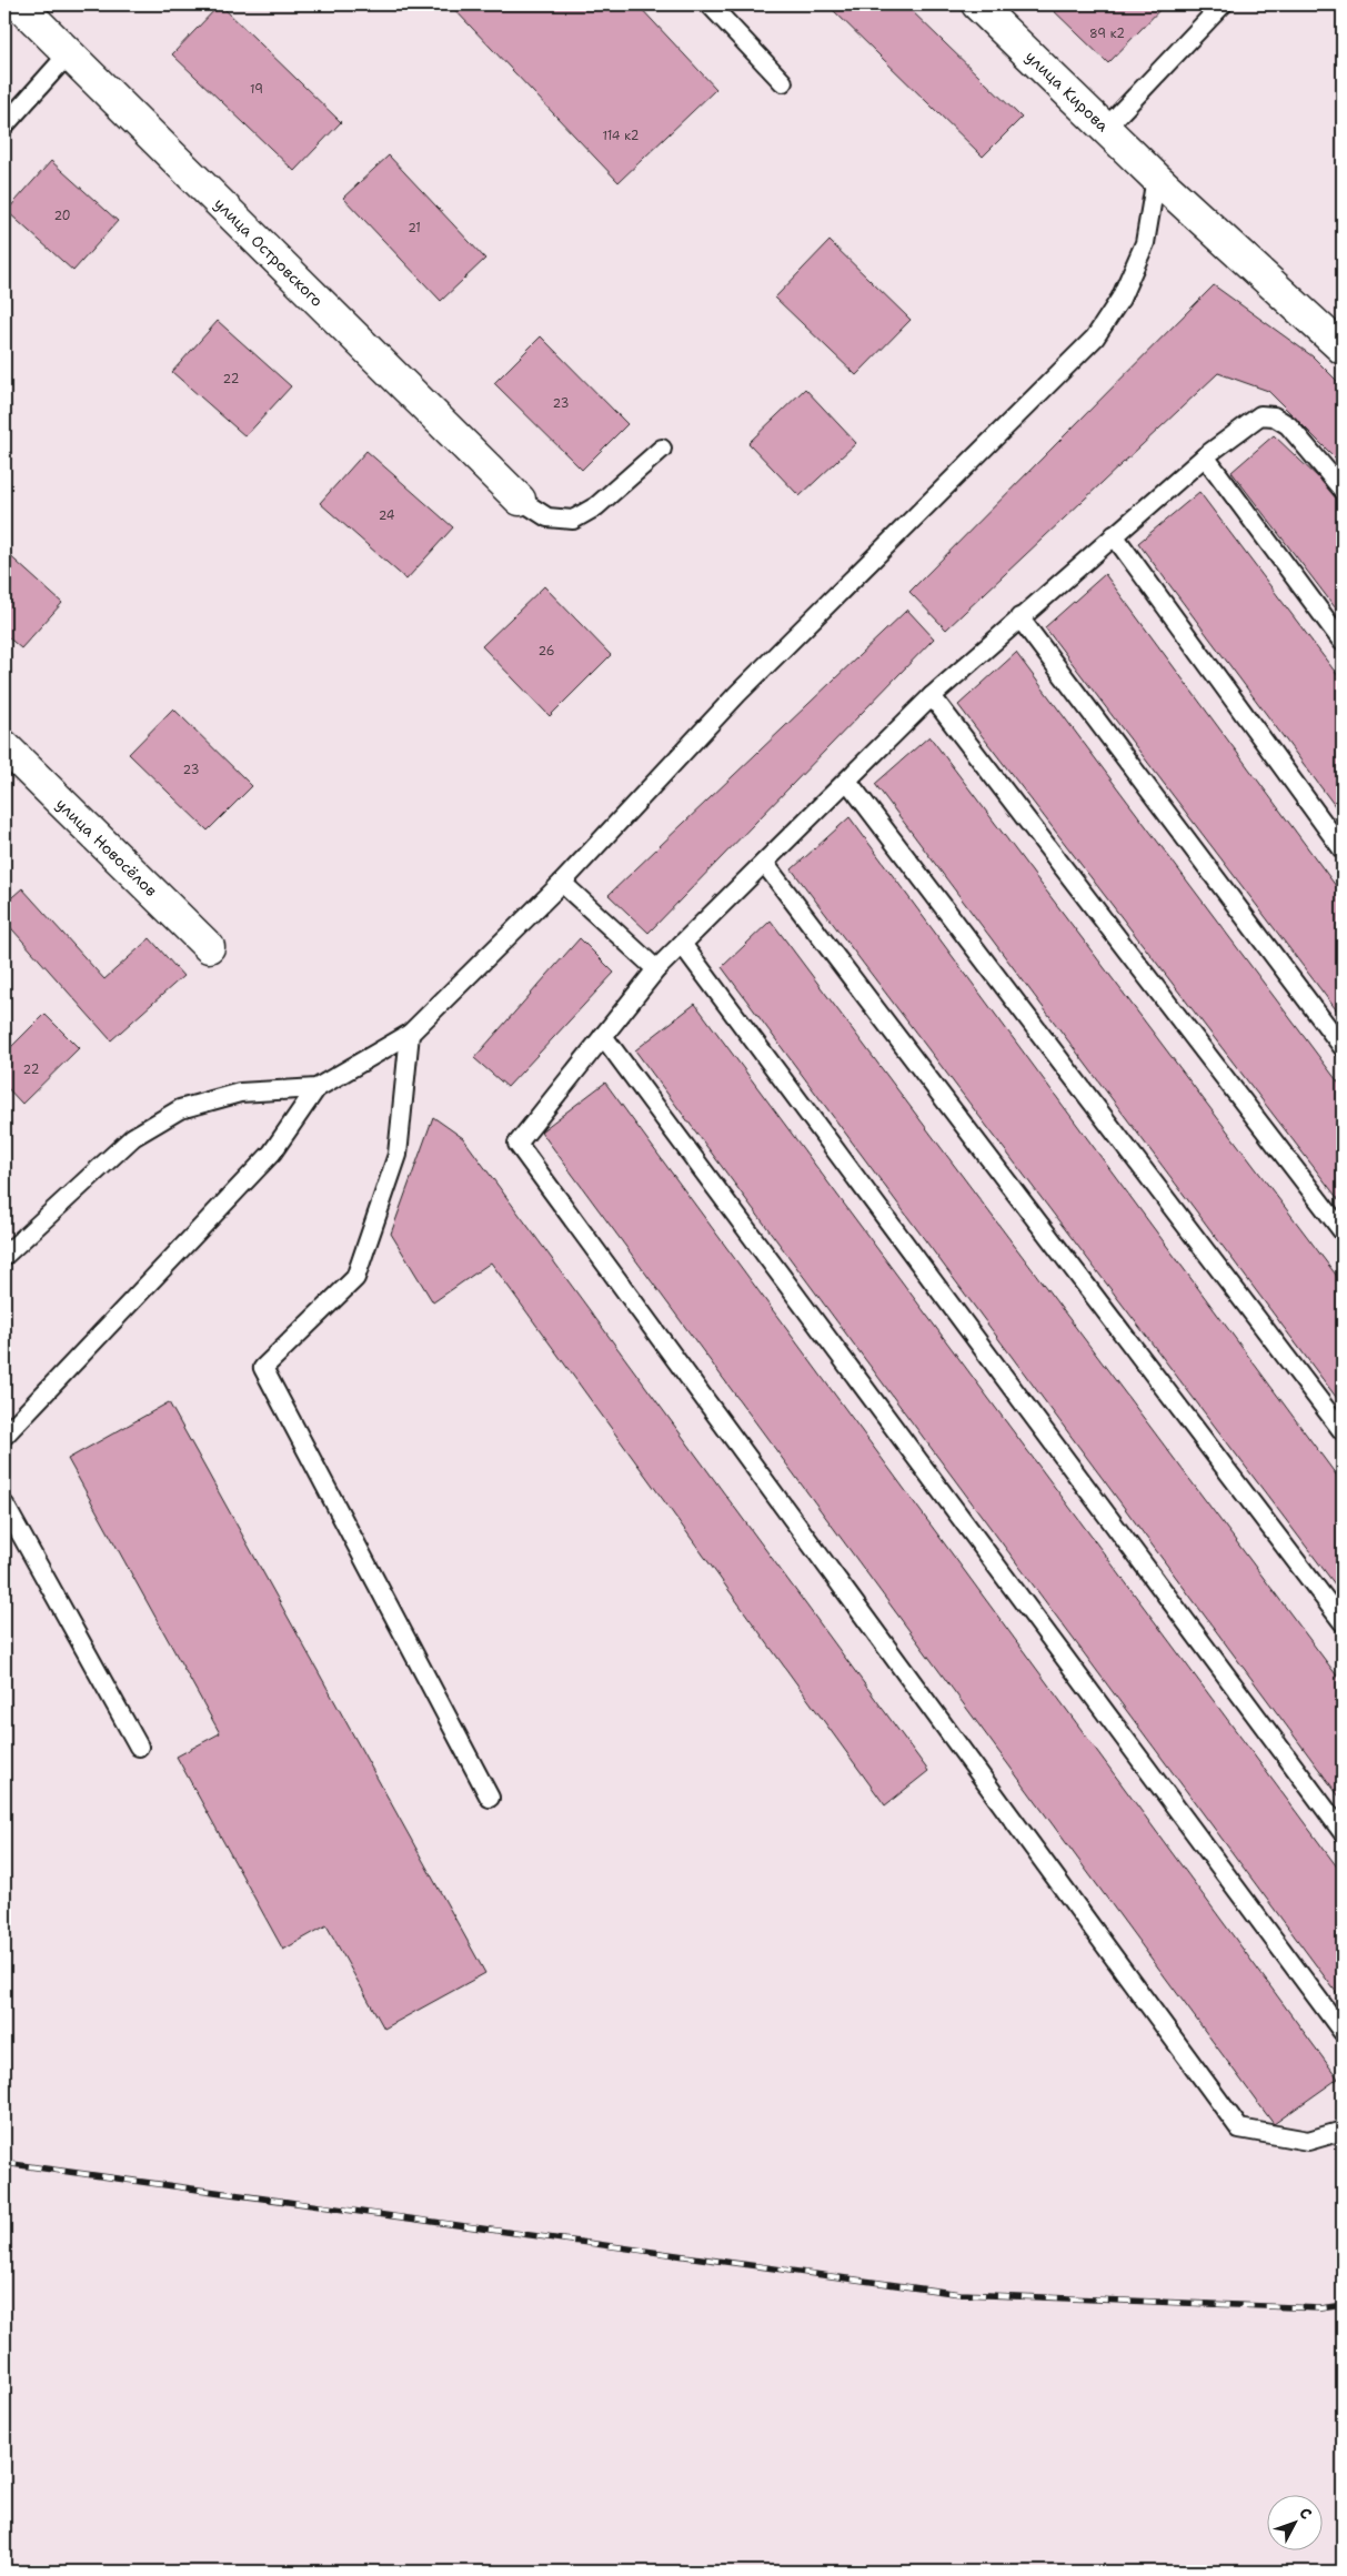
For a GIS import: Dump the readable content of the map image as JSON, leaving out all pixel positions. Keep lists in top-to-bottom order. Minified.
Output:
{"streets":{"street":["улица Кирова","улица Островского","улица Новосёлов"]},"house_numbers":["89 к2","19","114 к2","20","21","22","23","24","26","23","22"],"north":"top right"}
